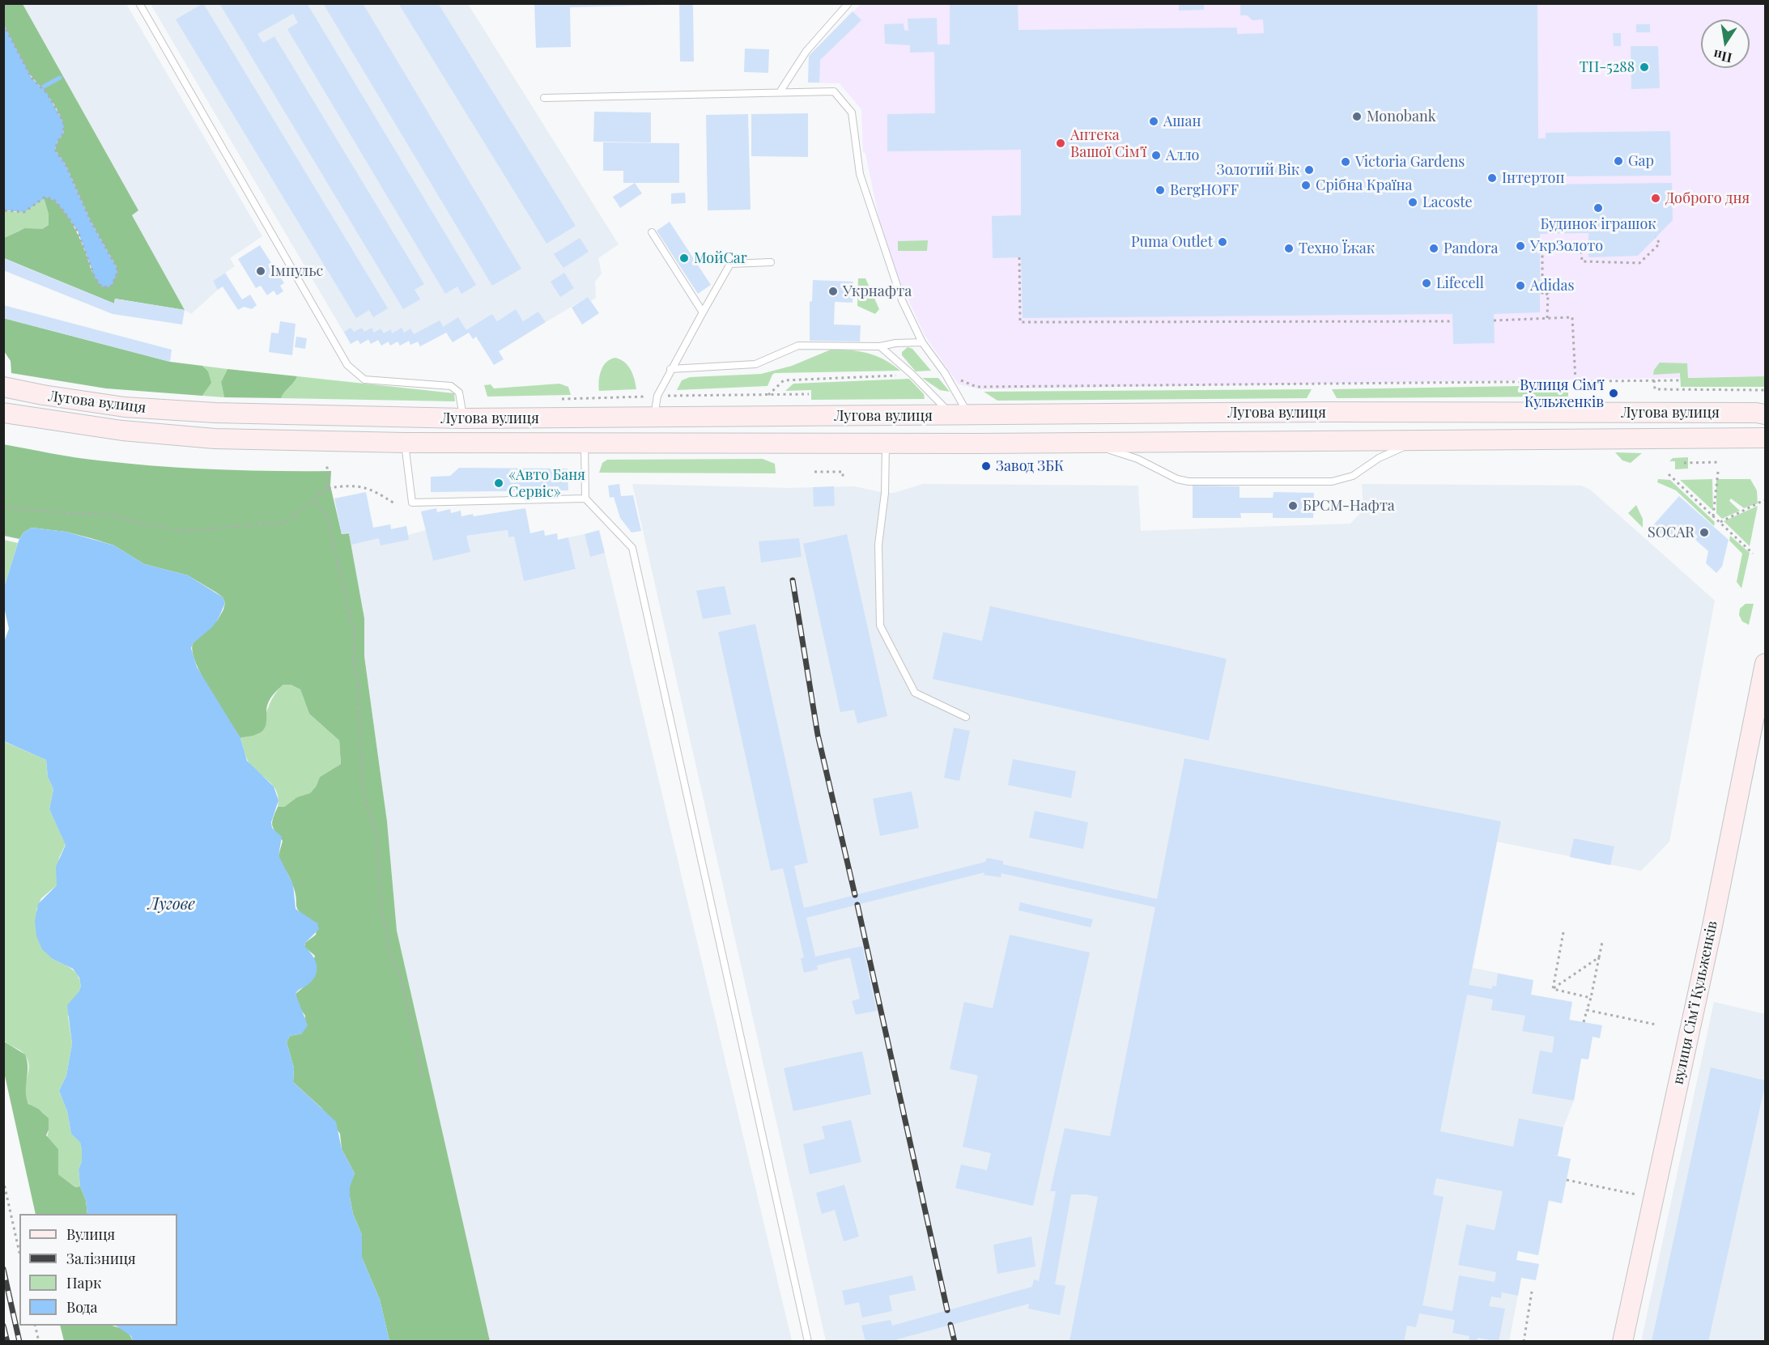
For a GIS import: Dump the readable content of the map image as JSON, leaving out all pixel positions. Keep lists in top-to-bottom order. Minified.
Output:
{"streets":{"main road":["Лугова вулиця","вулиця Сімʼї Кульженків"]},"water":["Лугове"],"places":["ТП-5288","Monobank","Ашан","Аптека Вашої Сім'ї","Алло","Gap","Victoria Gardens","Золотий Вік","Інтертоп","Срібна Країна","BergHOFF","Доброго дня","Lacoste","Будинок іграшок","Puma Outlet","УкрЗолото","Техно Їжак","Pandora","МойCar","Імпульс","Lifecell","Adidas","Укрнафта","Вулиця Сім'ї Кульженків","Завод ЗБК","«Авто Баня Сервіс»","БРСМ-Нафта","SOCAR"],"legend":["Вулиця","Залізниця","Парк","Вода"],"north":"bottom"}
